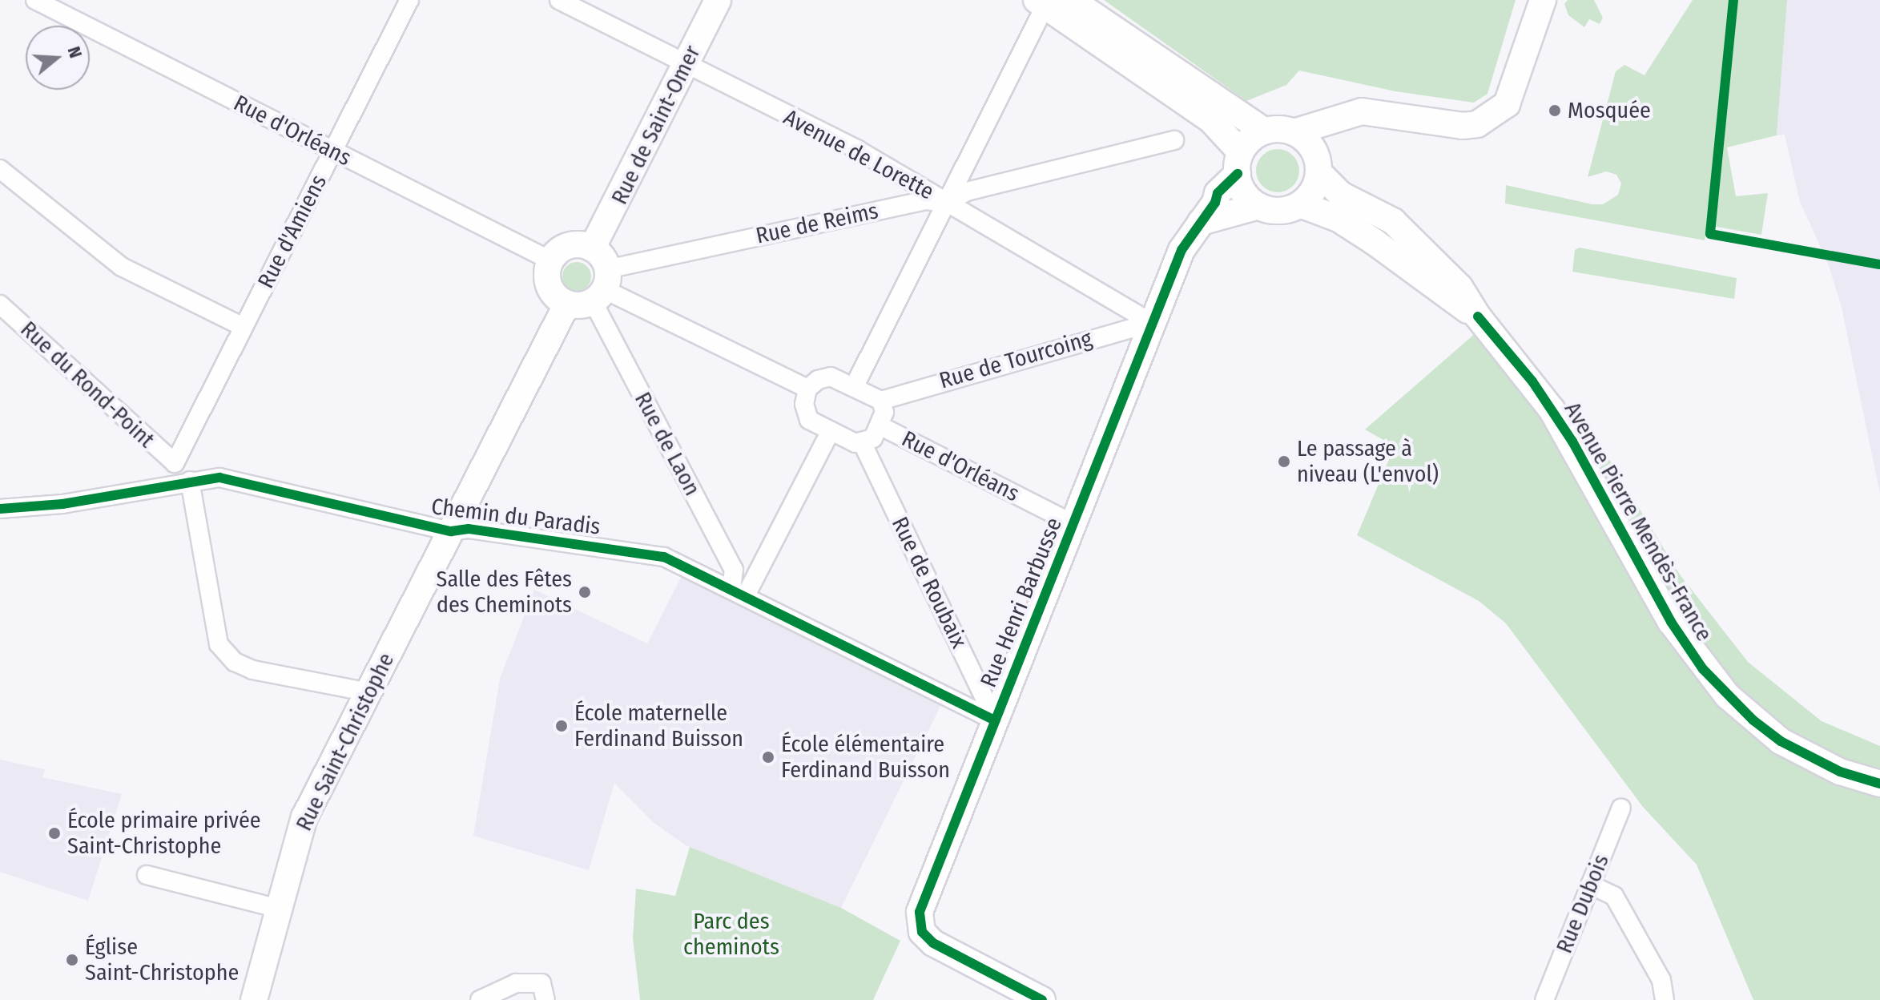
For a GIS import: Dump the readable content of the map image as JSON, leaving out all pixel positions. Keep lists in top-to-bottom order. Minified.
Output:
{"streets":{"street":["Rue de Saint-Omer","Rue d'Orléans","Avenue de Lorette","Rue de Reims","Rue d'Amiens","Rue de Tourcoing","Rue du Rond-Point","Rue de Laon","Chemin du Paradis","Avenue Pierre Mendès-France","Rue de Roubaix","Rue Henri Barbusse","Rue Saint-Christophe","Rue Dubois"]},"crossings":[["Rue de Saint-Omer","Avenue de Lorette"],["Rue d'Orléans","Rue d'Amiens"],["Rue d'Orléans","Rue de Tourcoing"],["Rue d'Orléans","Rue de Roubaix"],["Rue d'Orléans","Rue Henri Barbusse"],["Avenue de Lorette","Rue de Reims"],["Avenue de Lorette","Rue de Tourcoing"],["Avenue de Lorette","Rue Henri Barbusse"],["Rue de Reims","Rue de Laon"],["Rue d'Amiens","Rue du Rond-Point"],["Rue de Tourcoing","Rue de Roubaix"],["Rue de Tourcoing","Rue Henri Barbusse"],["Rue de Laon","Chemin du Paradis"],["Chemin du Paradis","Rue de Roubaix"],["Chemin du Paradis","Rue Henri Barbusse"],["Chemin du Paradis","Rue Saint-Christophe"],["Avenue Pierre Mendès-France","Rue Henri Barbusse"],["Rue de Roubaix","Rue Henri Barbusse"]],"parks":["Parc des cheminots"],"places":["Mosquée","Le passage à niveau (L'envol)","Salle des Fêtes des Cheminots","École maternelle Ferdinand Buisson","École élémentaire Ferdinand Buisson","École primaire privée Saint-Christophe","Église Saint-Christophe"],"north":"right"}
